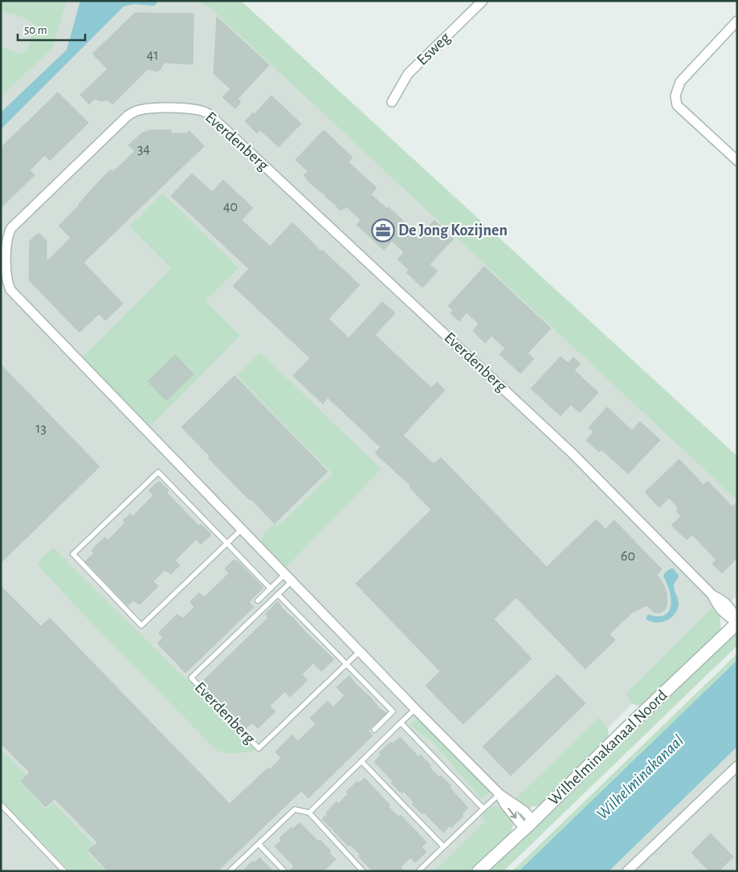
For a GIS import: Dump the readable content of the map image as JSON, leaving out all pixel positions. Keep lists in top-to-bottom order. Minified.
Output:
{"streets":{"street":["Esweg","Everdenberg","Wilhelminakanaal Noord"]},"crossings":[["Everdenberg","Wilhelminakanaal Noord"]],"water":["Wilhelminakanaal"],"places":{"office":["De Jong Kozijnen"]},"house_numbers":["41","34","40","13","60"],"scale_bar":"50 m"}
